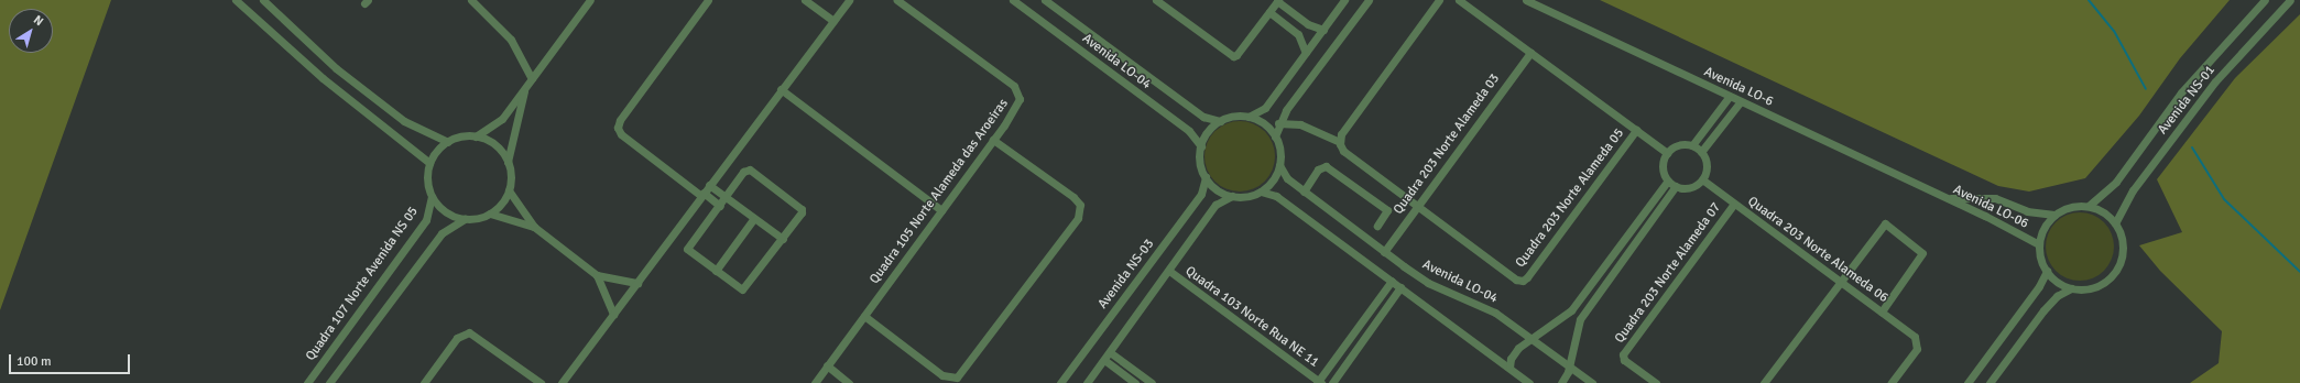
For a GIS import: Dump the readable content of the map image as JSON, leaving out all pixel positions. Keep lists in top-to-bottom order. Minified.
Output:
{"streets":{"street":["Avenida LO-04","Avenida LO-6","Avenida NS-01","Quadra 203 Norte Alameda 03","Quadra 105 Norte Alameda das Aroeiras","Quadra 203 Norte Alameda 05","Avenida LO-06","Quadra 203 Norte Alameda 06","Quadra 203 Norte Alameda 07","Avenida NS-03","Quadra 107 Norte Avenida NS 05","Quadra 103 Norte Rua NE 11"]},"crossings":[["Avenida LO-04","Quadra 203 Norte Alameda 03"],["Avenida LO-04","Avenida NS-03"],["Avenida LO-6","Avenida LO-06"],["Avenida NS-01","Avenida LO-06"],["Quadra 203 Norte Alameda 03","Quadra 203 Norte Alameda 05"],["Quadra 203 Norte Alameda 06","Quadra 203 Norte Alameda 07"]],"scale_bar":"100 m","north":"top right"}
